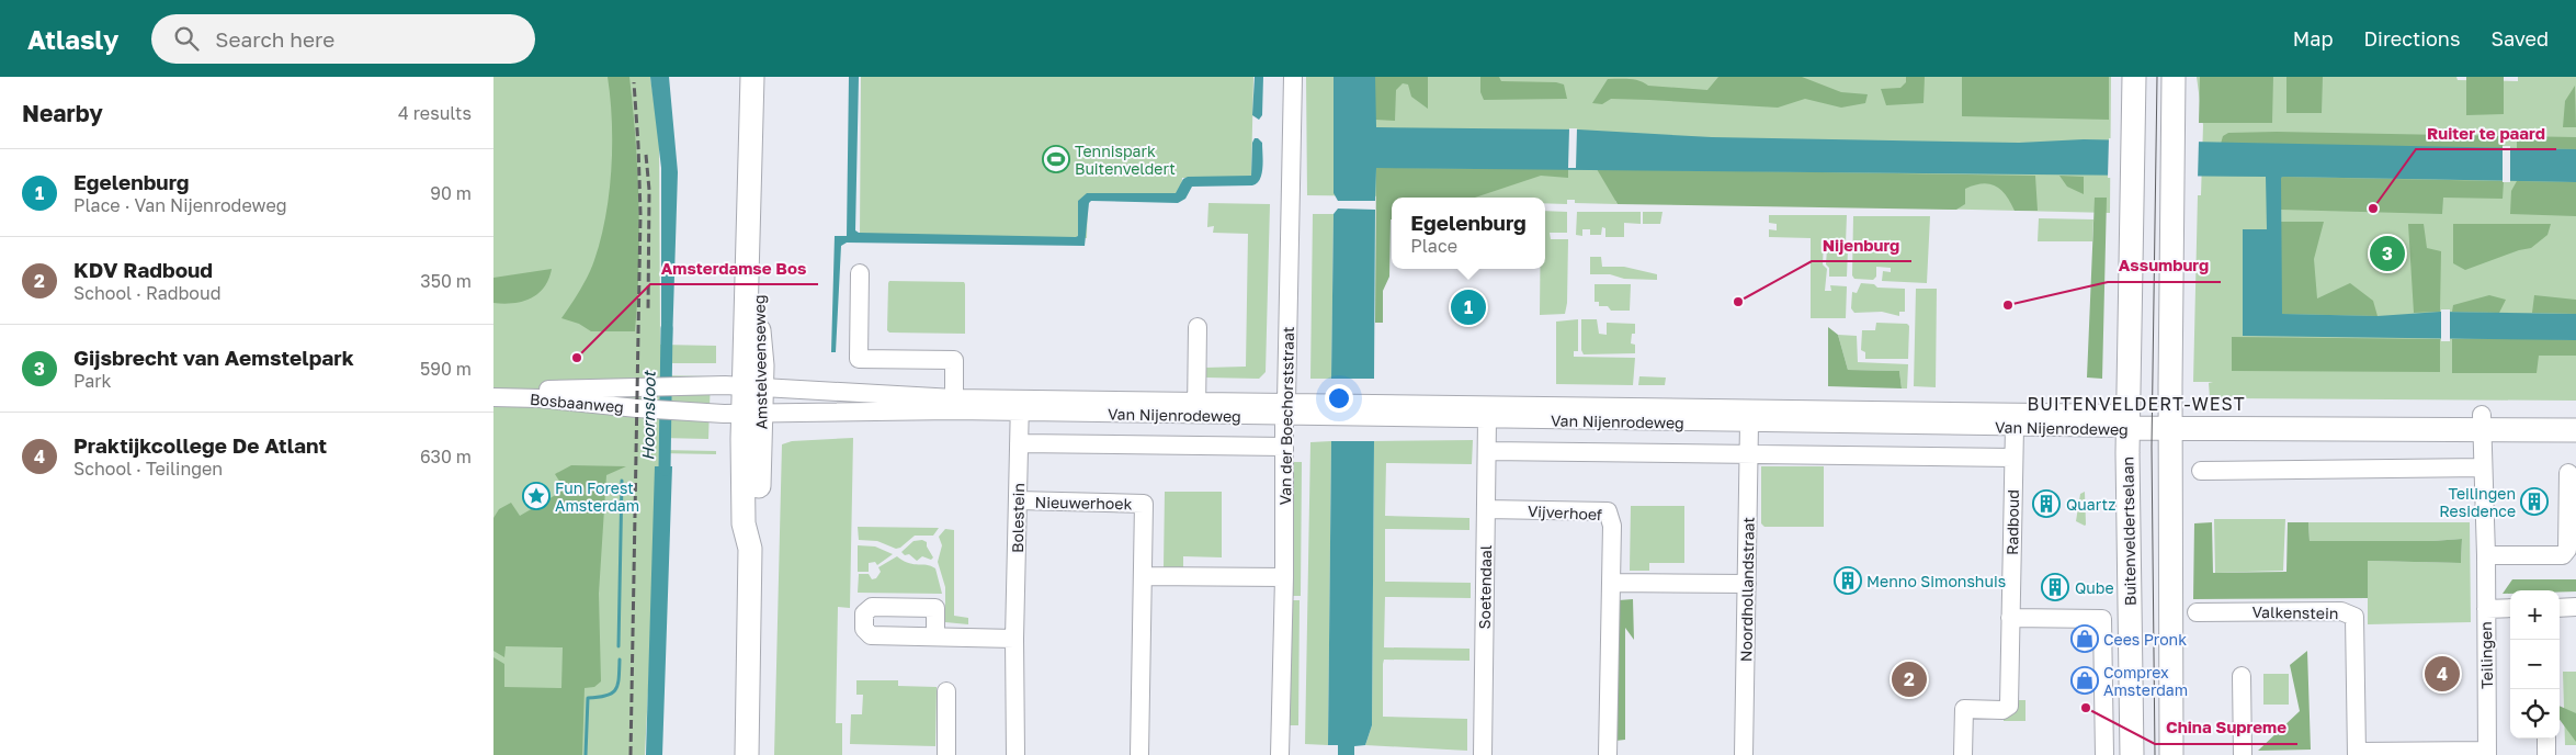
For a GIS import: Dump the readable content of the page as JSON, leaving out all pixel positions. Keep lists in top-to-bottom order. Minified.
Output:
{"streets":{"main road":["Amstelveenseweg","Van Nijenrodeweg","Buitenveldertselaan"],"street":["Bosbaanweg","Van der Boechorststraat","Nieuwerhoek","Vijverhoef","Bolestein","Radboud","Soetendaal","Noordhollandstraat","Valkenstein","Teilingen"]},"crossings":[["Amstelveenseweg","Van Nijenrodeweg"],["Bosbaanweg","Van Nijenrodeweg"],["Van Nijenrodeweg","Van der Boechorststraat"],["Van Nijenrodeweg","Bolestein"],["Van Nijenrodeweg","Radboud"],["Van Nijenrodeweg","Buitenveldertselaan"],["Van Nijenrodeweg","Soetendaal"],["Van Nijenrodeweg","Noordhollandstraat"],["Van Nijenrodeweg","Teilingen"],["Nieuwerhoek","Bolestein"],["Vijverhoef","Soetendaal"],["Radboud","Buitenveldertselaan"]],"districts":["BUITENVELDERT-WEST"],"water":["Hoornsloot"],"places":{"sports":["Tennispark Buitenveldert"],"other":["Ruiter te paard","Nijenburg","Assumburg","Amsterdamse Bos","China Supreme"],"place":["Fun Forest Amsterdam"],"building":["Teilingen Residence","Quartz","Menno Simonshuis","Qube"],"shop":["Cees Pronk","Comprex Amsterdam"]},"page":{"header":"Atlasly","search":"Search here","nav":["Map","Directions","Saved"],"heading":["Nearby","4 results"],"list":[{"mark":"1","name":"Egelenburg","note":"Place · Van Nijenrodeweg","value":"90 m"},{"mark":"2","name":"KDV Radboud","note":"School · Radboud","value":"350 m"},{"mark":"3","name":"Gijsbrecht van Aemstelpark","note":"Park","value":"590 m"},{"mark":"4","name":"Praktijkcollege De Atlant","note":"School · Teilingen","value":"630 m"}],"popup":["Egelenburg","Place"],"pins":["3","1","4","2"],"map_buttons":["+","−"]}}
